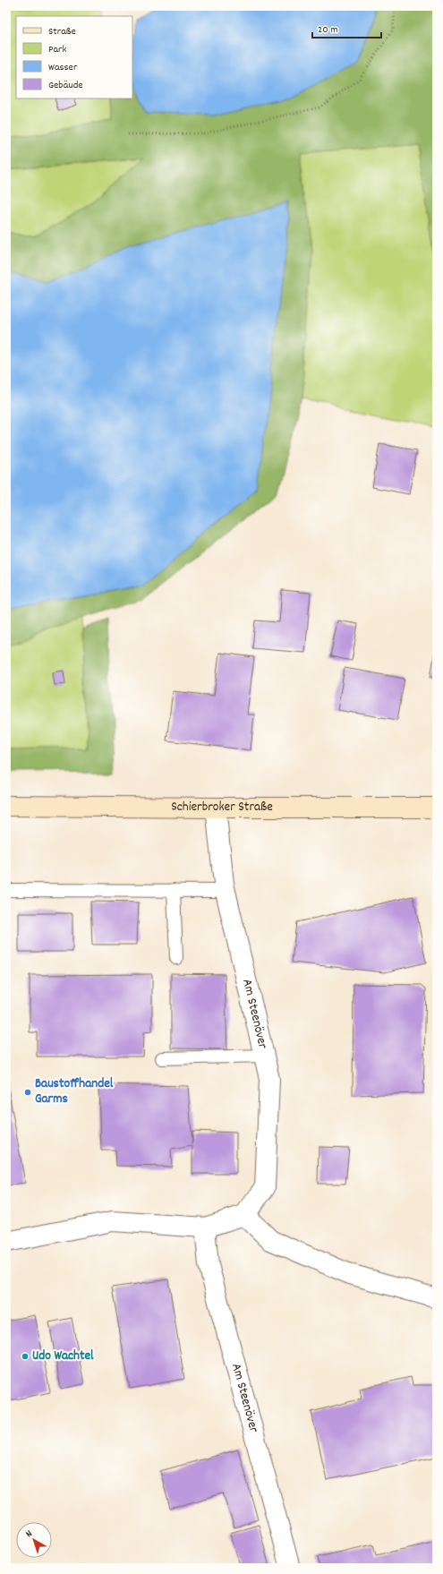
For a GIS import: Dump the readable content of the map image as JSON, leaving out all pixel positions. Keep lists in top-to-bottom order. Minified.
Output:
{"streets":{"main road":["Schierbroker Straße"],"street":["Am Steenöver"]},"crossings":[["Schierbroker Straße","Am Steenöver"]],"places":["Baustoffhandel Garms","Udo Wachtel"],"legend":["Straße","Park","Wasser","Gebäude"],"scale_bar":"20 m","north":"top left"}
